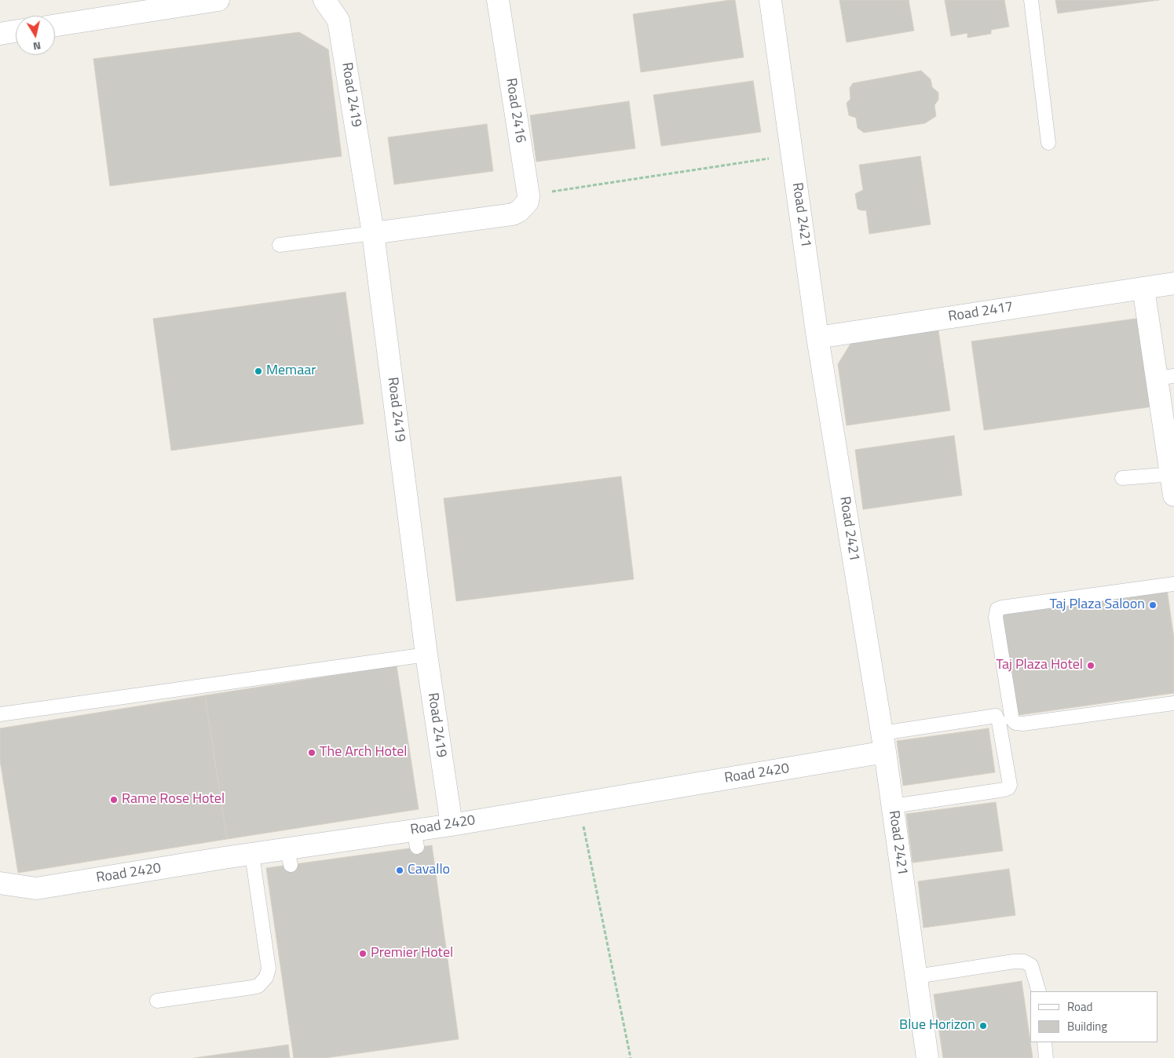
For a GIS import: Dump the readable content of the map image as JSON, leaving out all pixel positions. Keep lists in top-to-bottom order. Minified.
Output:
{"streets":{"street":["Road 2419","Road 2416","Road 2421","Road 2417","Road 2420"]},"crossings":[["Road 2419","Road 2420"],["Road 2421","Road 2417"],["Road 2421","Road 2420"]],"places":["Memaar","Taj Plaza Saloon","Taj Plaza Hotel","The Arch Hotel","Rame Rose Hotel","Cavallo","Premier Hotel","Blue Horizon"],"legend":["Road","Building"],"north":"bottom"}
